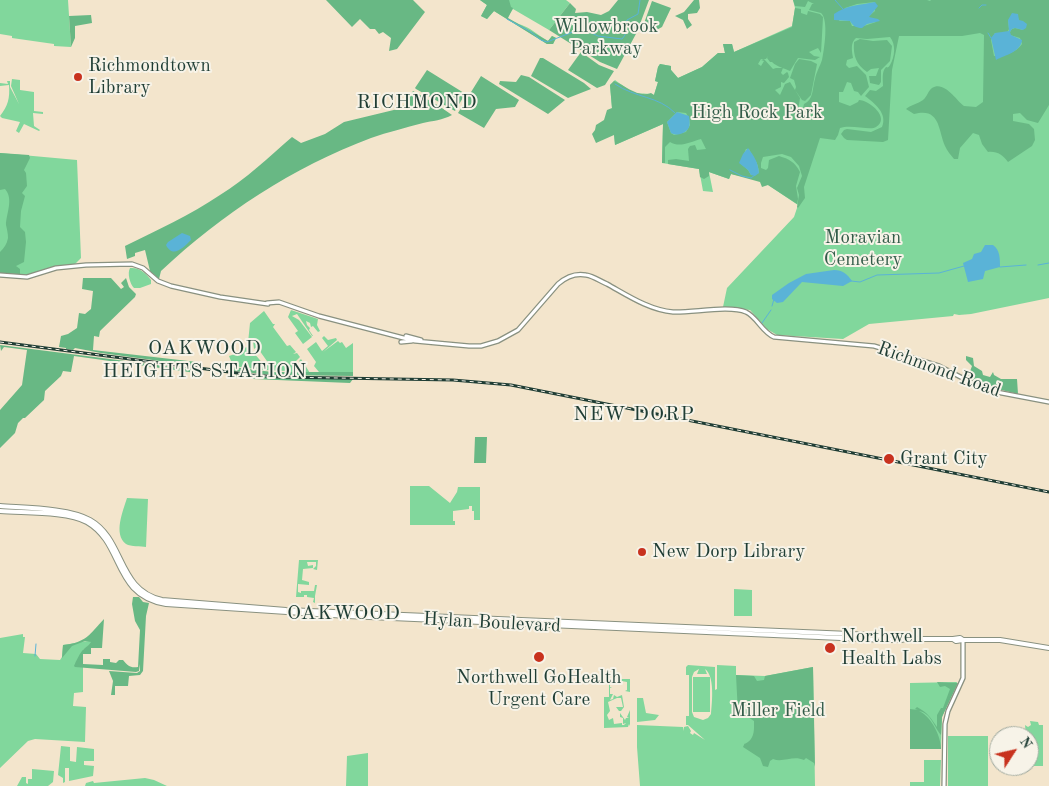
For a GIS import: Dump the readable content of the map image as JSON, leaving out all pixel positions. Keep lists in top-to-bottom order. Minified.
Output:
{"streets":{"main road":["Richmond Road","Hylan Boulevard"]},"districts":["RICHMOND","OAKWOOD HEIGHTS STATION","NEW DORP","OAKWOOD"],"parks":["Willowbrook Parkway","High Rock Park","Moravian Cemetery","Miller Field"],"places":["Richmondtown Library","Grant City","New Dorp Library","Northwell Health Labs","Northwell GoHealth Urgent Care"],"north":"top right"}
